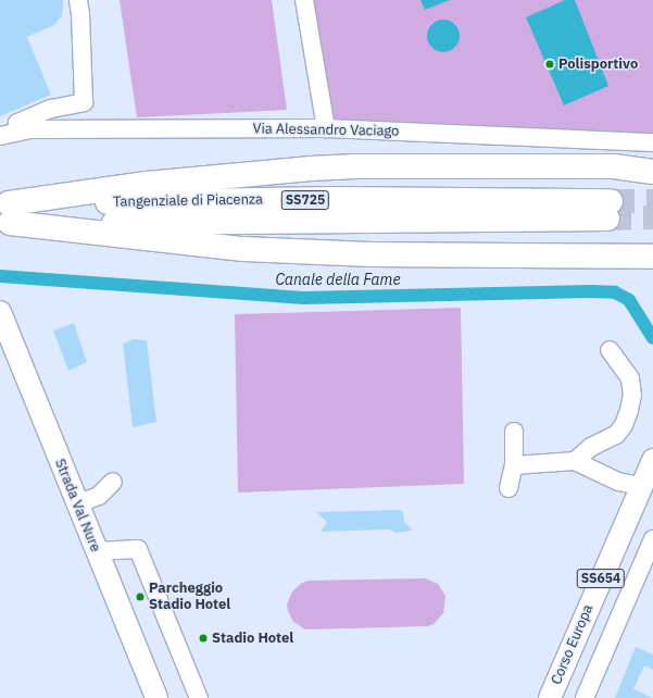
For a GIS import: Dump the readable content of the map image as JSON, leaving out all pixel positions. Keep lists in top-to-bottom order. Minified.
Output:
{"streets":{"highway":["SS725","Tangenziale di Piacenza"],"main road":["Strada Val Nure","SS654","Corso Europa"],"street":["Via Alessandro Vaciago"]},"water":["Canale della Fame"],"places":["Polisportivo","Parcheggio Stadio Hotel","Stadio Hotel"]}
